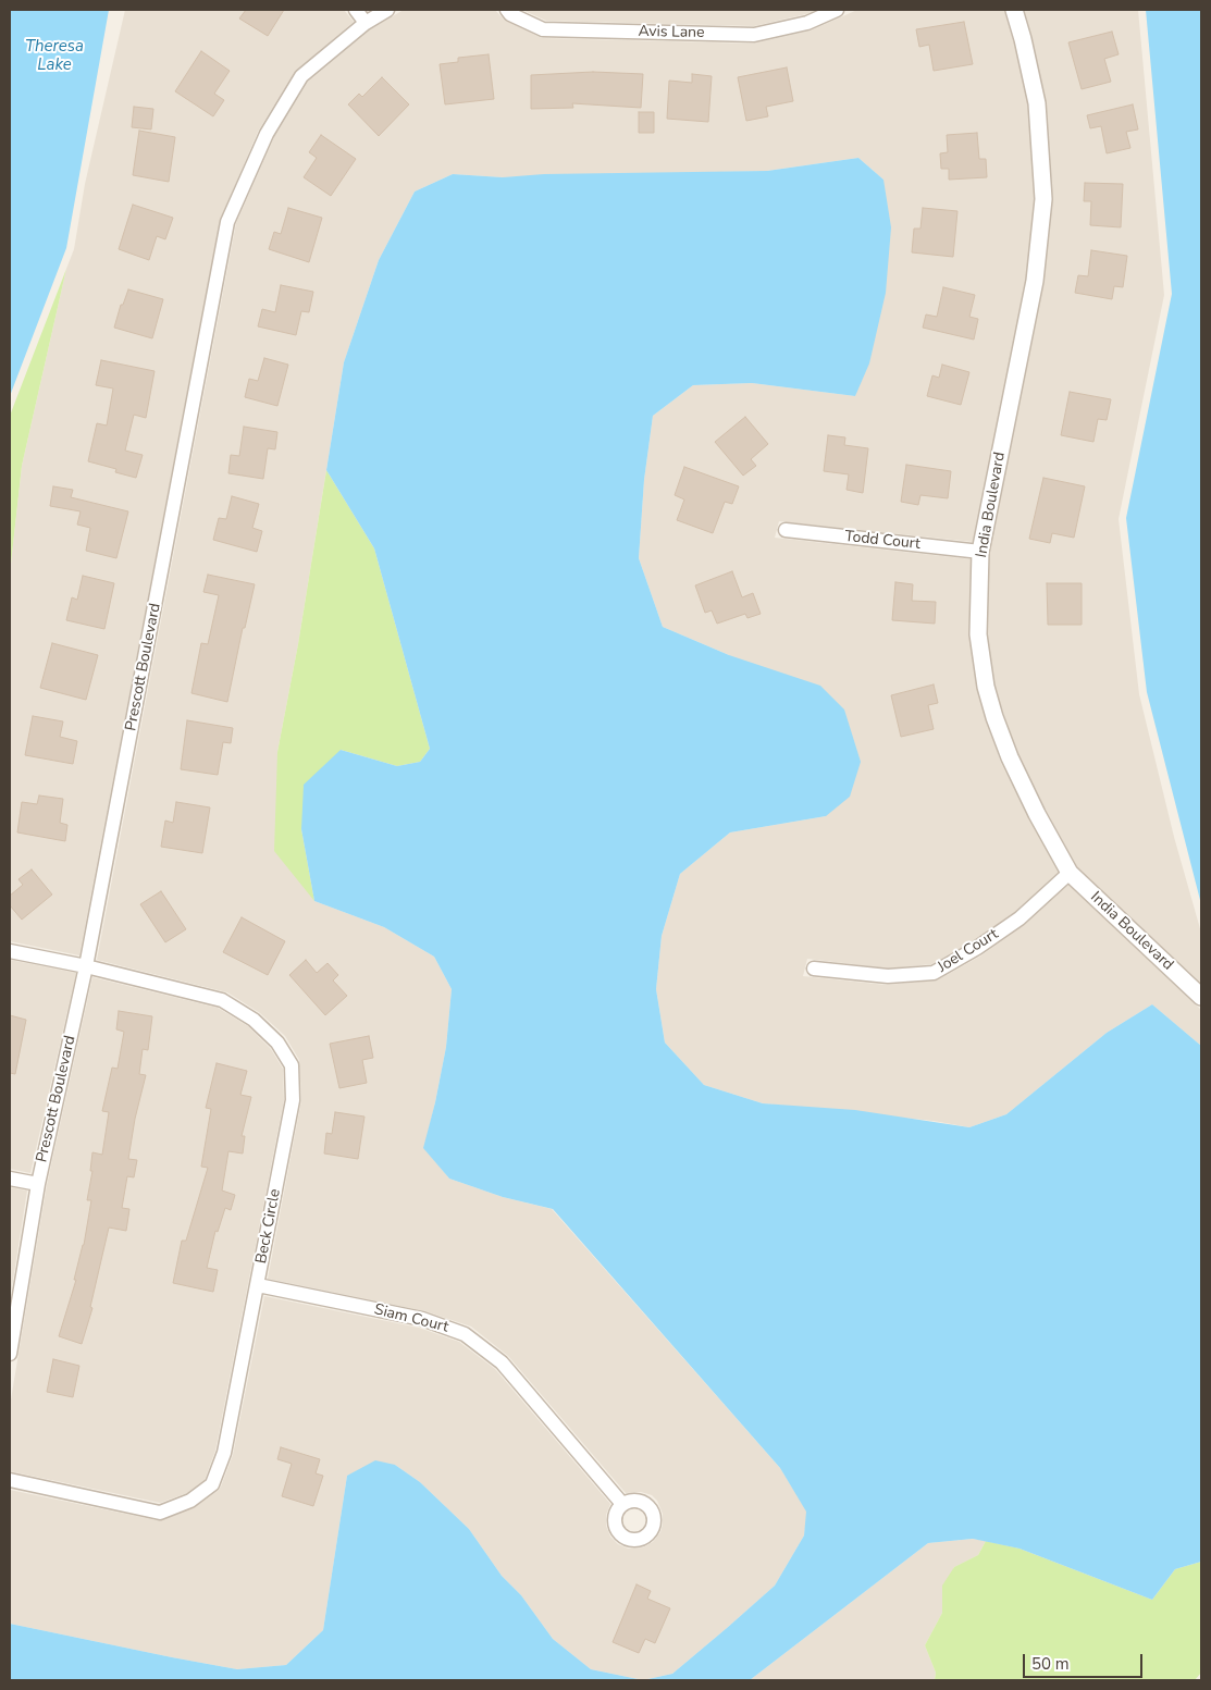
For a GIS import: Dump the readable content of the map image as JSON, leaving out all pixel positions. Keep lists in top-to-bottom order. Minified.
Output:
{"streets":{"street":["Avis Lane","India Boulevard","Todd Court","Prescott Boulevard","Joel Court","Beck Circle","Siam Court"]},"crossings":[["India Boulevard","Todd Court"],["India Boulevard","Joel Court"],["Prescott Boulevard","Beck Circle"],["Beck Circle","Siam Court"]],"water":["Theresa Lake"],"scale_bar":"50 m"}
